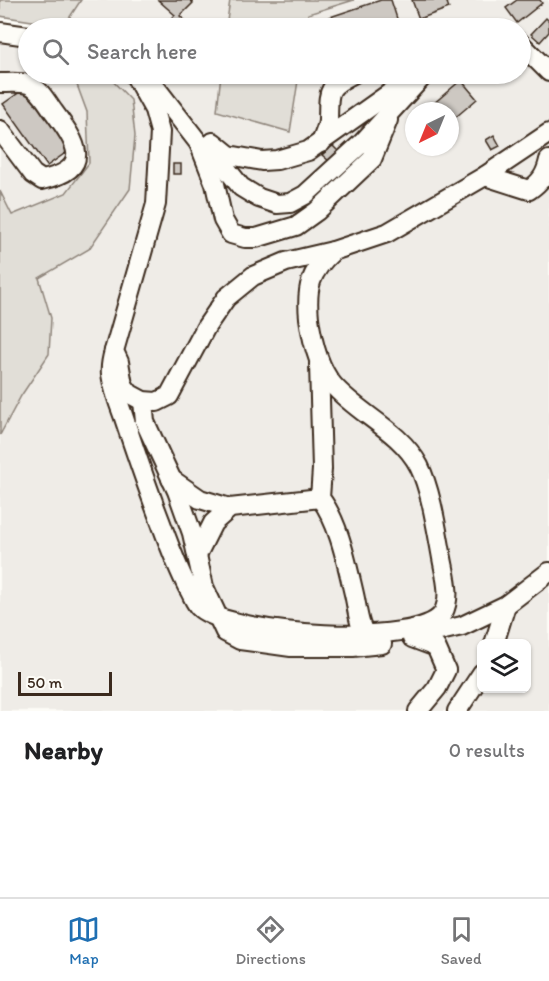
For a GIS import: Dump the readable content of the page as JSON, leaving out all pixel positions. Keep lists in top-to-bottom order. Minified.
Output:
{"scale_bar":"50 m","north":"bottom left","page":{"search":"Search here","scale":"50 m","heading":["Nearby","0 results"],"nav":["Map","Directions","Saved"]}}
